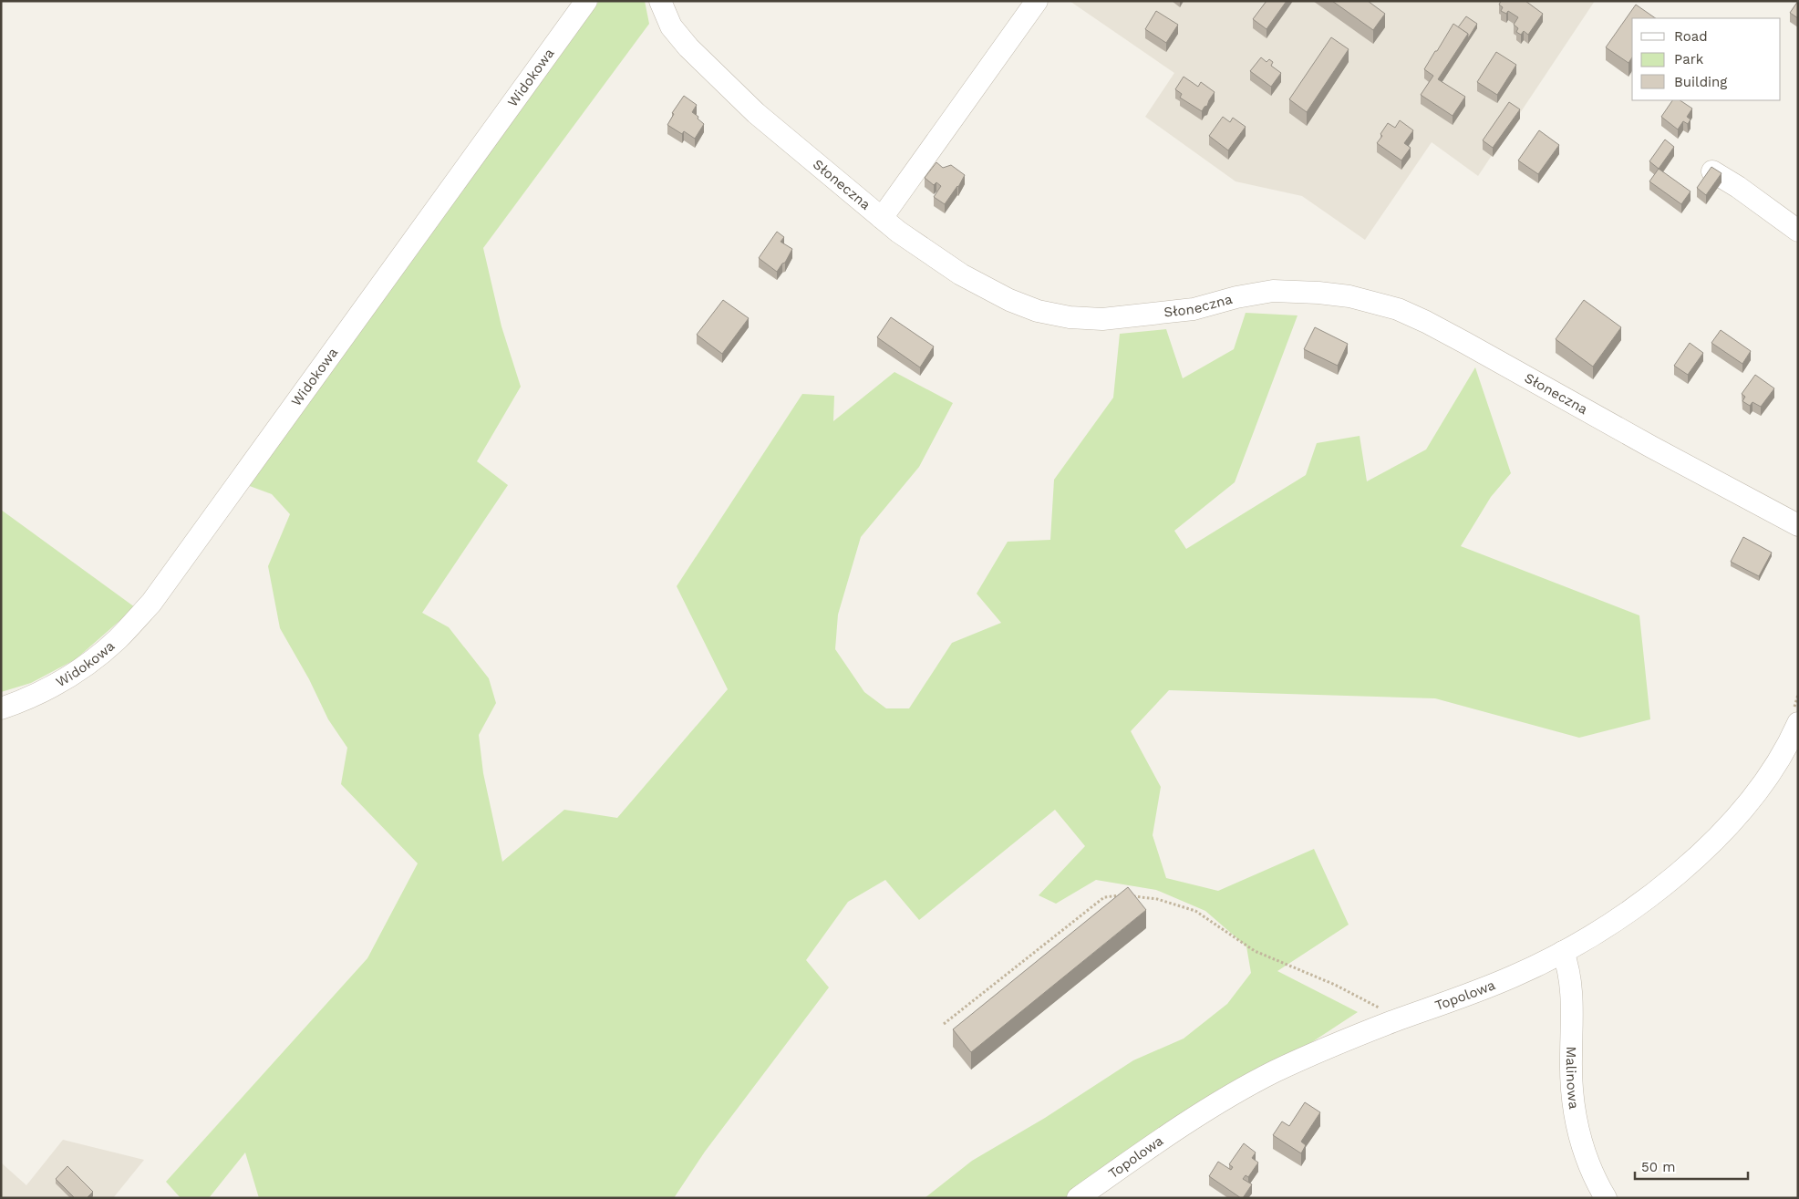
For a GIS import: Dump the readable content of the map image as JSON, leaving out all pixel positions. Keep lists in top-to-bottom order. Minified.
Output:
{"streets":{"street":["Widokowa","Słoneczna","Topolowa","Malinowa"]},"crossings":[["Topolowa","Malinowa"]],"legend":["Road","Park","Building"],"scale_bar":"50 m"}
